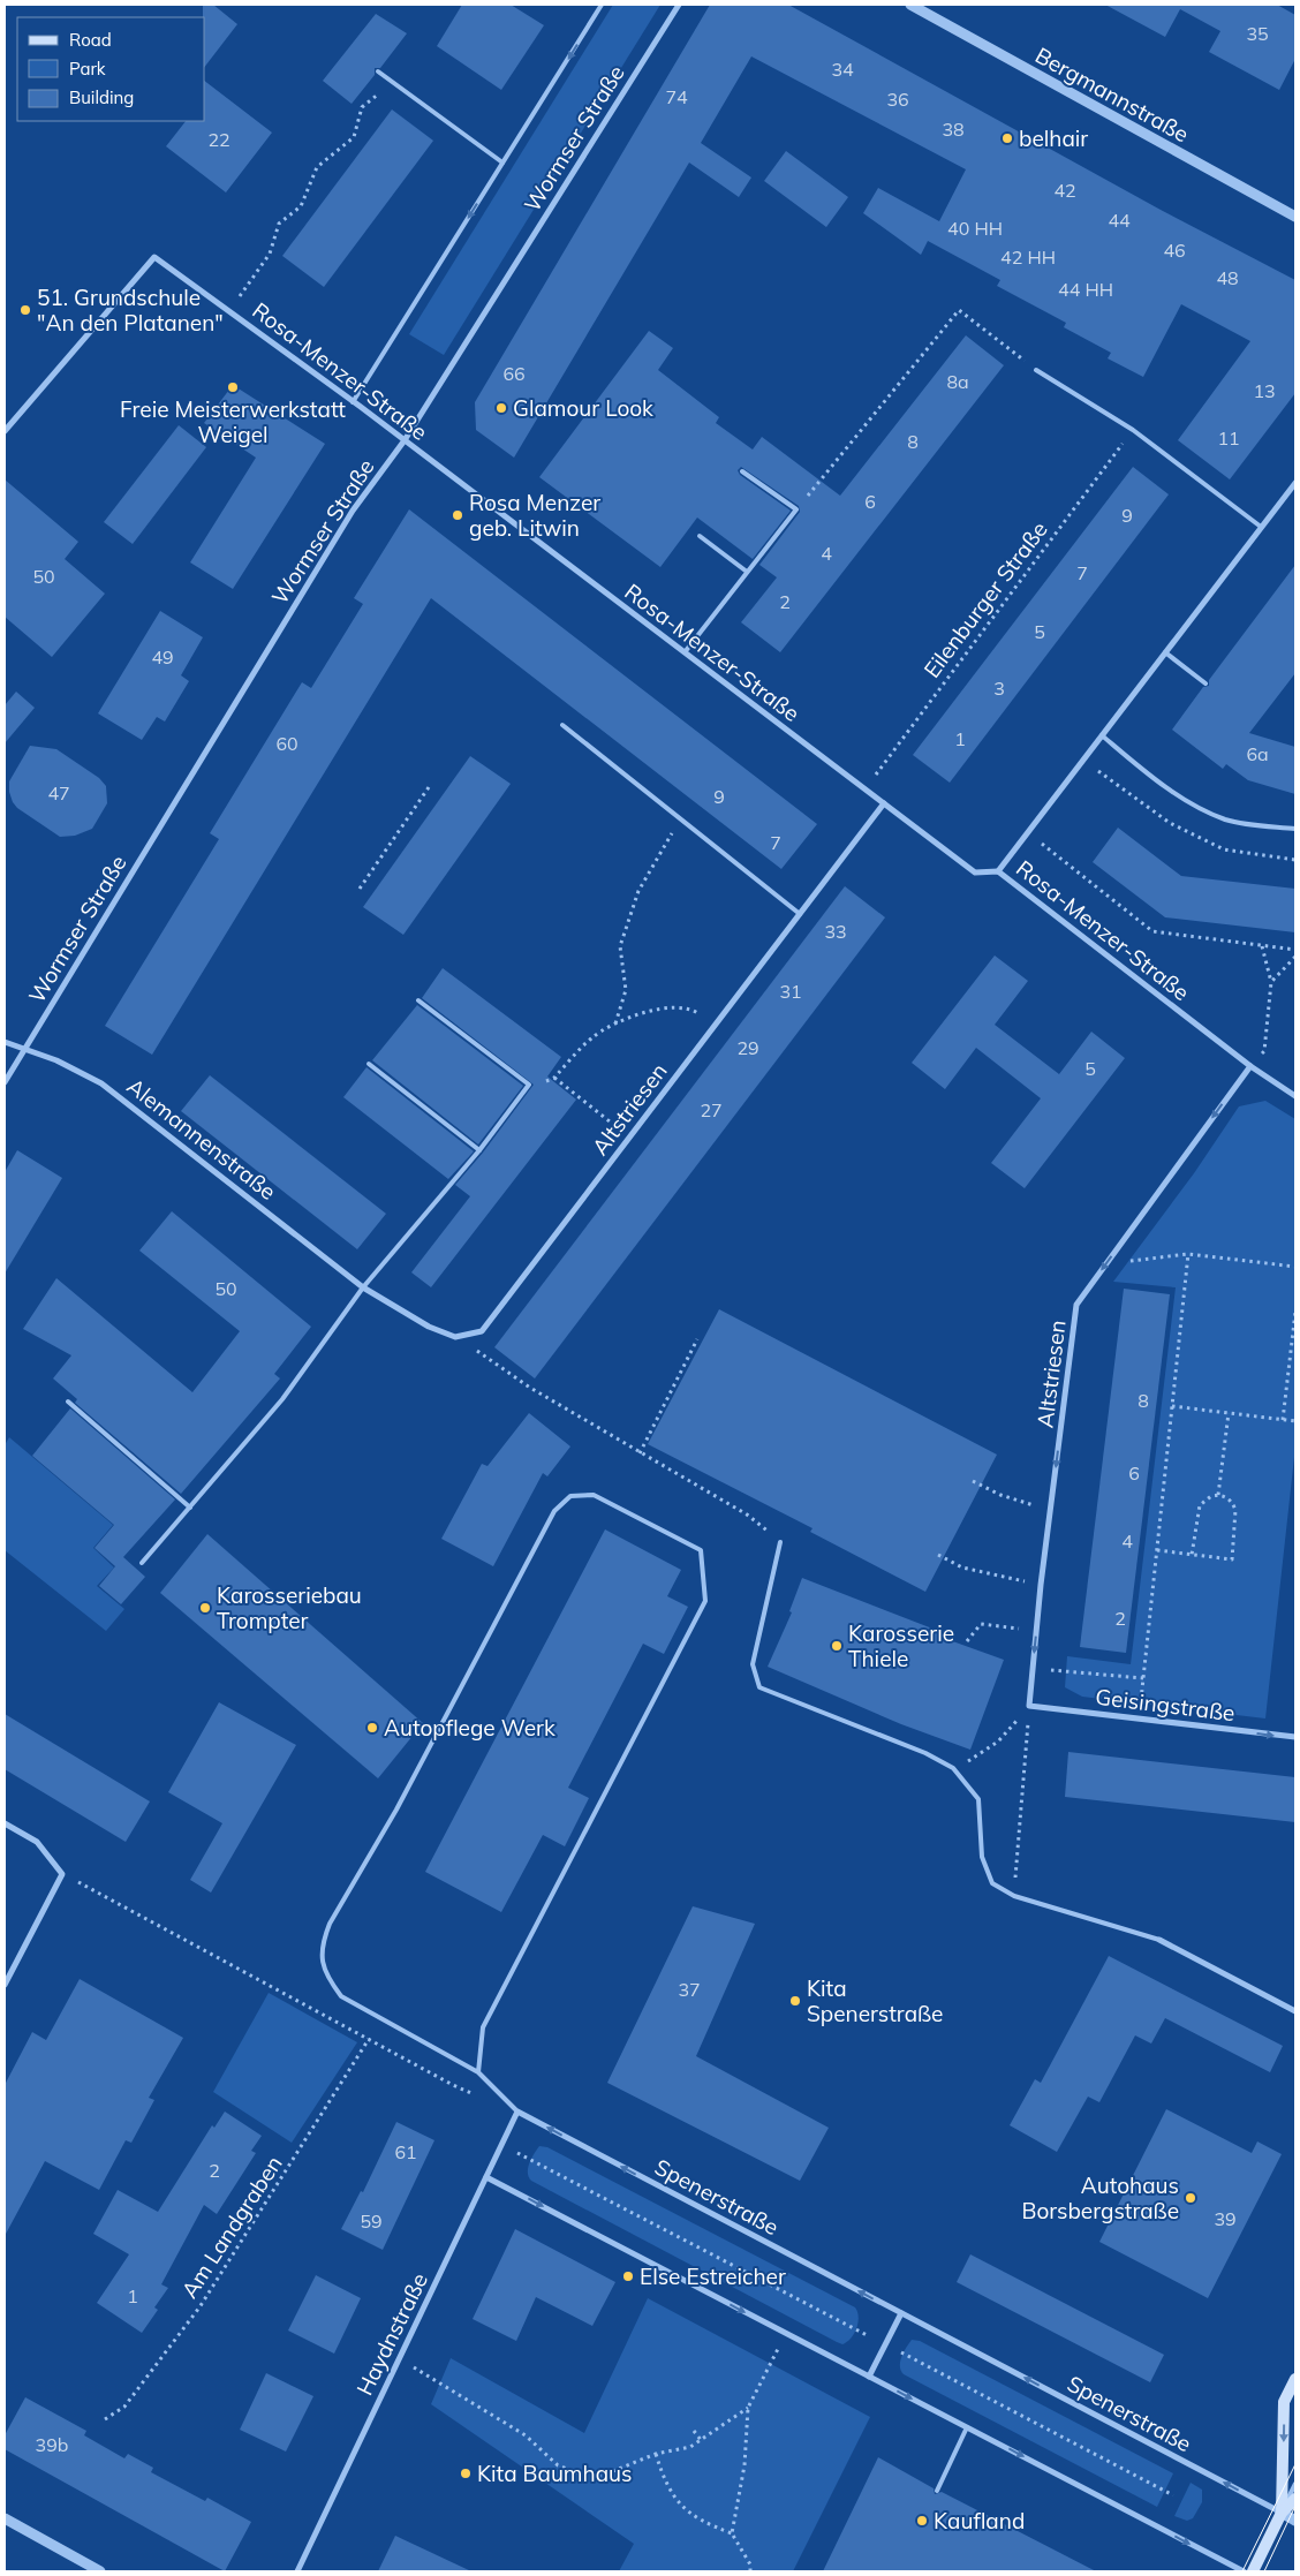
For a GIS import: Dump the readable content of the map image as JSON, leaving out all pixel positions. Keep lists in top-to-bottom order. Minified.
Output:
{"streets":{"street":["Bergmannstraße","Wormser Straße","Rosa-Menzer-Straße","Altstriesen","Alemannenstraße","Geisingstraße","Spenerstraße","Haydnstraße"],"path":["Eilenburger Straße","Am Landgraben"]},"crossings":[["Wormser Straße","Rosa-Menzer-Straße"],["Wormser Straße","Alemannenstraße"],["Rosa-Menzer-Straße","Eilenburger Straße"],["Rosa-Menzer-Straße","Altstriesen"],["Altstriesen","Alemannenstraße"],["Altstriesen","Geisingstraße"],["Spenerstraße","Haydnstraße"]],"one_way":["Geisingstraße","Spenerstraße"],"places":["belhair","51. Grundschule \"An den Platanen\"","Freie Meisterwerkstatt Weigel","Glamour Look","Rosa Menzer geb. Litwin","Karosseriebau Trompter","Karosserie Thiele","Autopflege Werk","Kita Spenerstraße","Autohaus Borsbergstraße","Else Estreicher","Kita Baumhaus","Kaufland"],"house_numbers":["35","34","74","36","38","22","42","44","40 HH","46","42 HH","48","44 HH","66","8a","13","11","8","6","9","4","7","50","2","5","49","3","1","60","6a","47","9","7","33","31","29","5","27","50","8","6","4","2","37","61","2","39","59","1","39b"],"legend":["Road","Park","Building"]}
